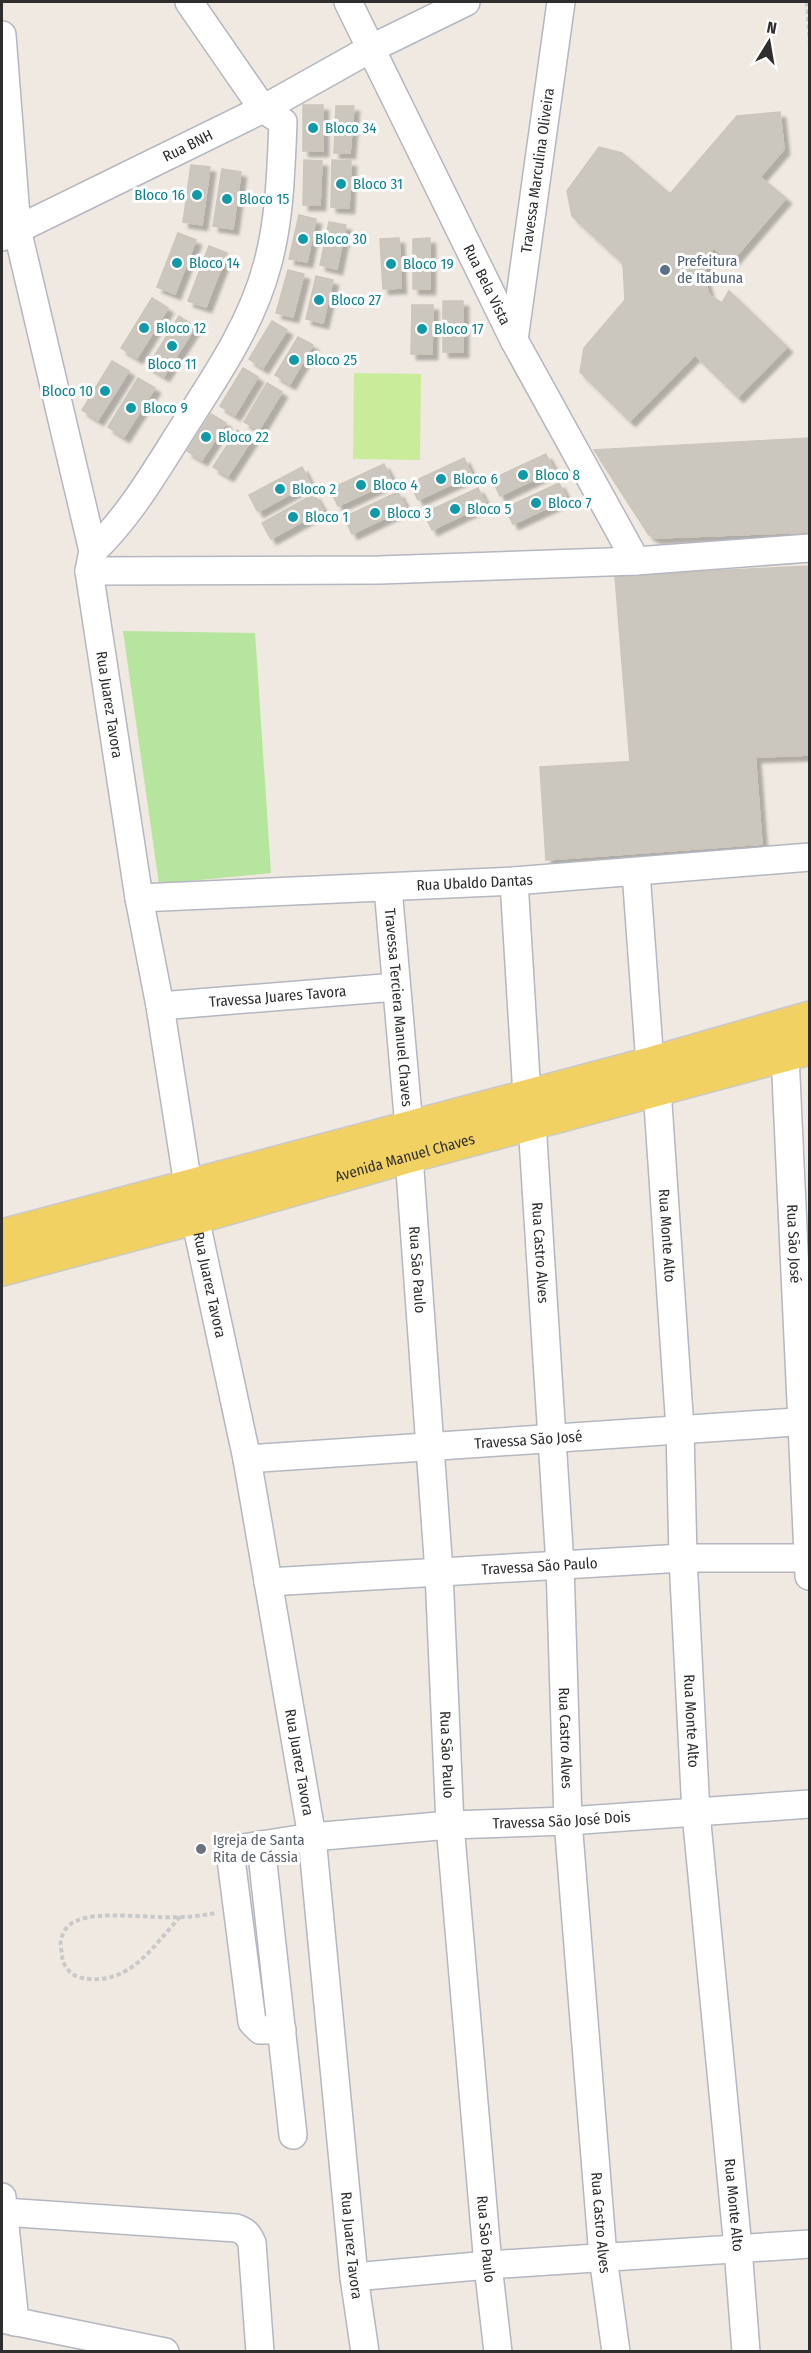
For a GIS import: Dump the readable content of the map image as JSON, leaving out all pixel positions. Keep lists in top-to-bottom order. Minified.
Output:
{"streets":{"main road":["Avenida Manuel Chaves"],"street":["Rua BNH","Travessa Marculina Oliveira","Rua Bela Vista","Rua Juarez Tavora","Rua Ubaldo Dantas","Travessa Juares Tavora","Travessa Terciera Manuel Chaves","Rua Monte Alto","Rua São José","Rua Castro Alves","Rua São Paulo","Travessa São José","Travessa São Paulo","Travessa São José Dois"]},"crossings":[["Rua BNH","Rua Bela Vista"],["Rua BNH","Rua Juarez Tavora"],["Travessa Marculina Oliveira","Rua Bela Vista"],["Rua Juarez Tavora","Rua Ubaldo Dantas"],["Rua Juarez Tavora","Travessa Juares Tavora"],["Rua Juarez Tavora","Avenida Manuel Chaves"],["Rua Juarez Tavora","Travessa São José"],["Rua Juarez Tavora","Travessa São Paulo"],["Rua Juarez Tavora","Travessa São José Dois"],["Rua Ubaldo Dantas","Travessa Terciera Manuel Chaves"],["Rua Ubaldo Dantas","Rua Monte Alto"],["Rua Ubaldo Dantas","Rua Castro Alves"],["Travessa Juares Tavora","Travessa Terciera Manuel Chaves"],["Travessa Terciera Manuel Chaves","Avenida Manuel Chaves"],["Travessa Terciera Manuel Chaves","Rua São Paulo"],["Avenida Manuel Chaves","Rua Monte Alto"],["Avenida Manuel Chaves","Rua São José"],["Avenida Manuel Chaves","Rua Castro Alves"],["Avenida Manuel Chaves","Rua São Paulo"],["Rua Monte Alto","Travessa São José"],["Rua Monte Alto","Travessa São Paulo"],["Rua Monte Alto","Travessa São José Dois"],["Rua São José","Travessa São José"],["Rua São José","Travessa São Paulo"],["Rua Castro Alves","Travessa São José"],["Rua Castro Alves","Travessa São Paulo"],["Rua Castro Alves","Travessa São José Dois"],["Rua São Paulo","Travessa São José"],["Rua São Paulo","Travessa São Paulo"],["Rua São Paulo","Travessa São José Dois"]],"places":["Bloco 34","Bloco 31","Bloco 16","Bloco 15","Bloco 30","Bloco 14","Bloco 19","Prefeitura de Itabuna","Bloco 27","Bloco 12","Bloco 17","Bloco 11","Bloco 25","Bloco 10","Bloco 9","Bloco 22","Bloco 8","Bloco 6","Bloco 4","Bloco 2","Bloco 7","Bloco 5","Bloco 3","Bloco 1","Igreja de Santa Rita de Cássia"],"north":"top"}
